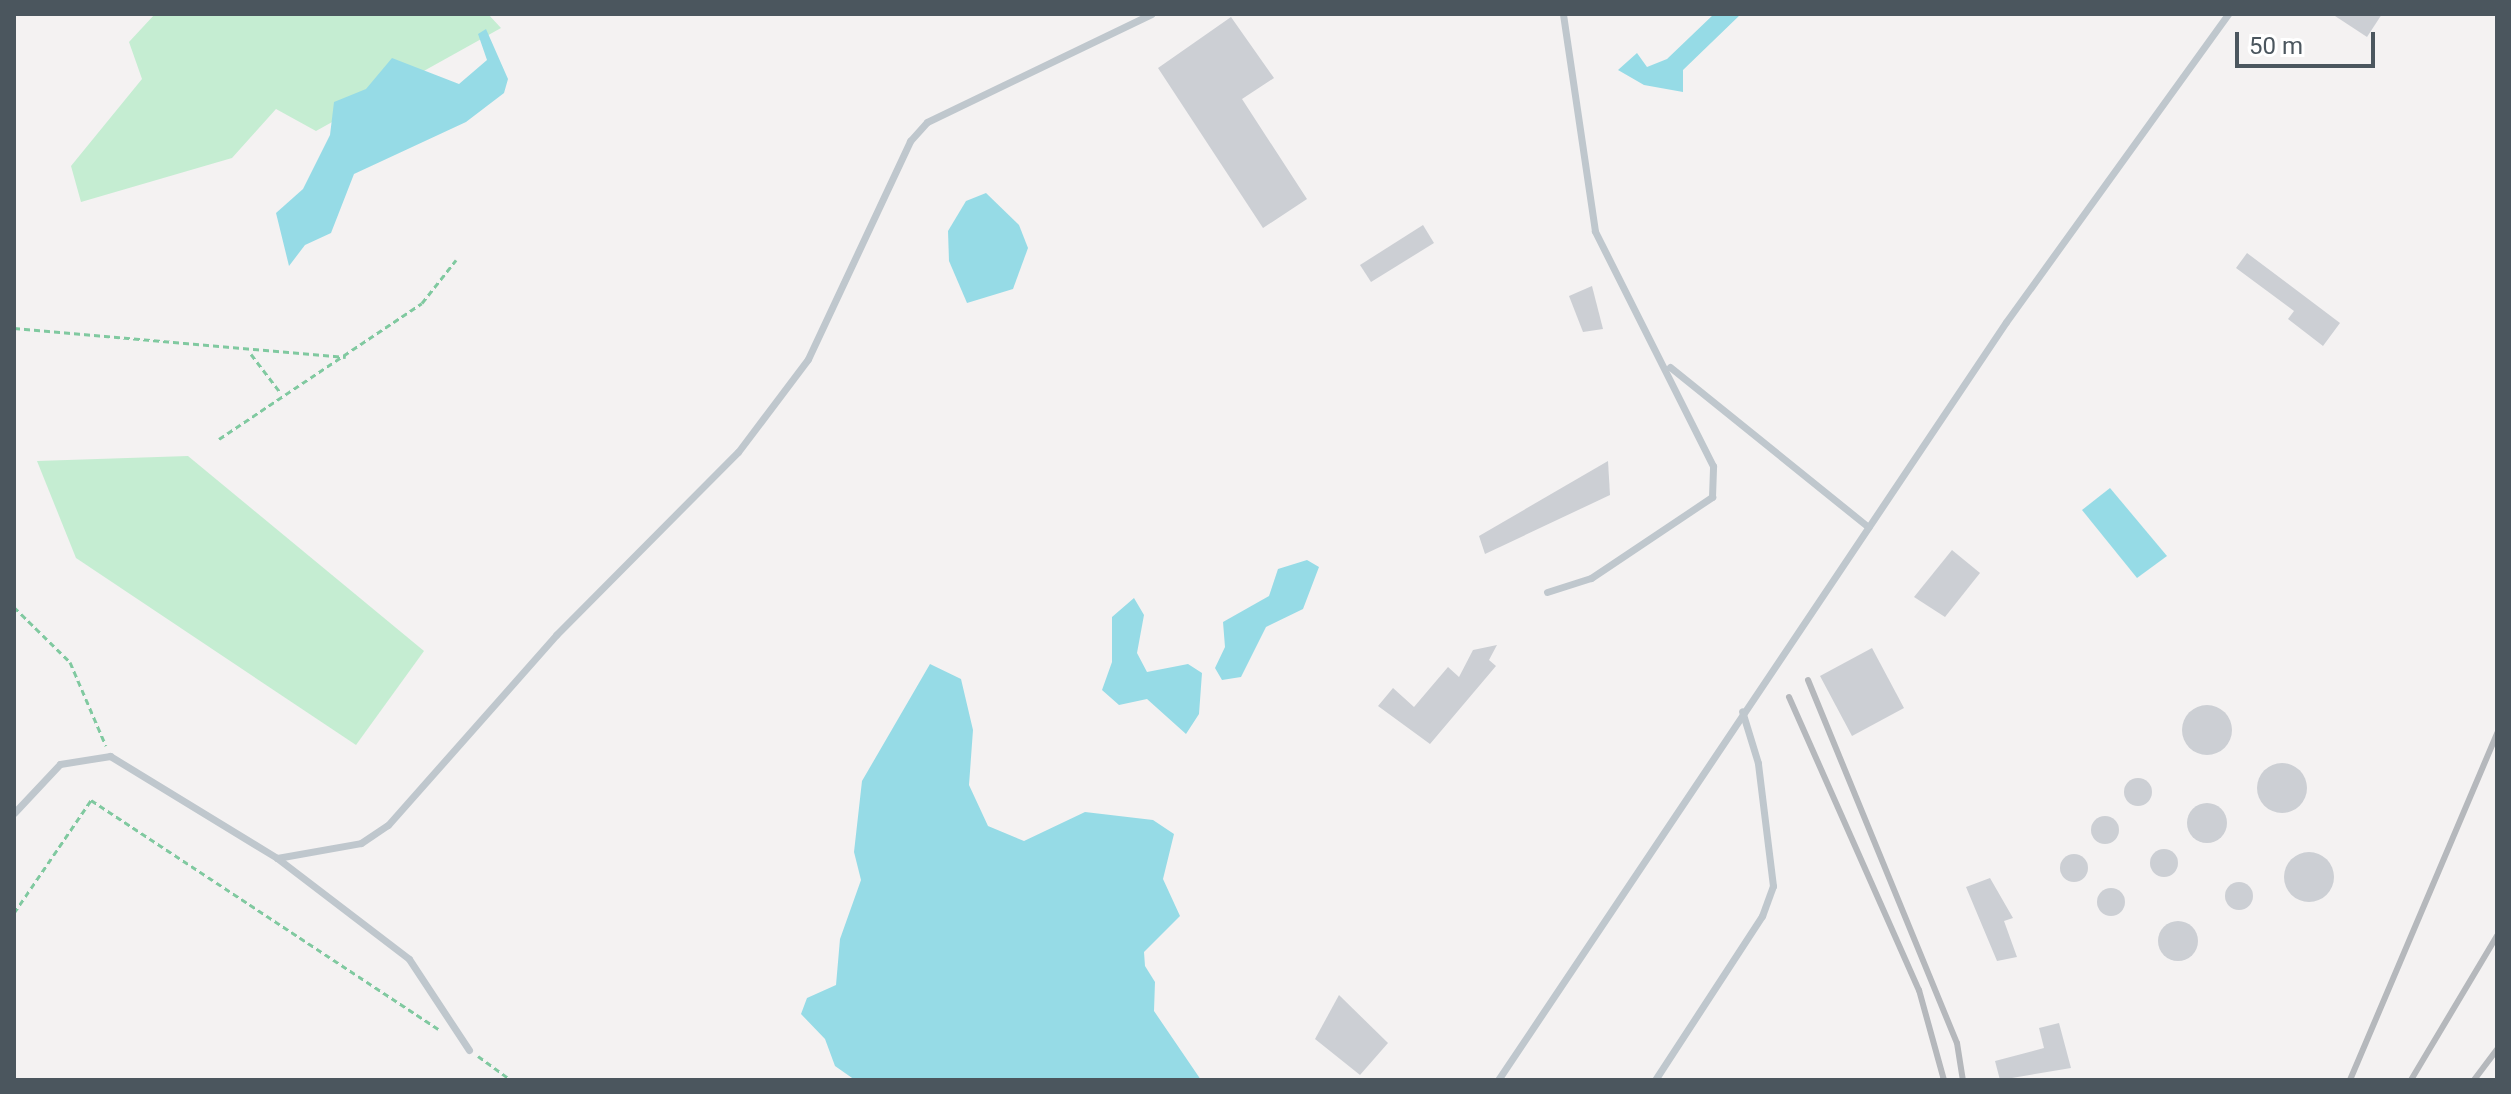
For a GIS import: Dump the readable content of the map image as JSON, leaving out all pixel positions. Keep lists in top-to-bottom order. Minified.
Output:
{"scale_bar":"50 m"}
